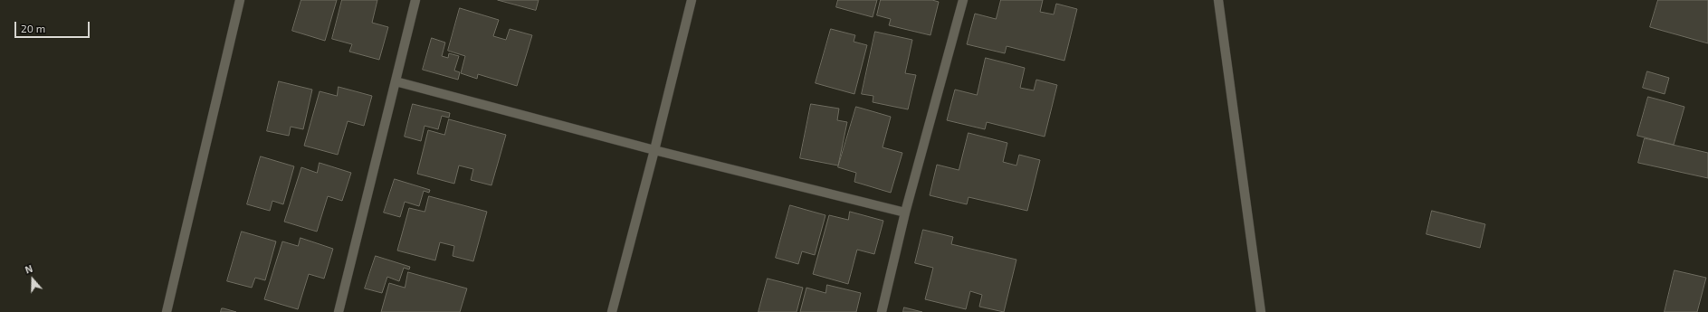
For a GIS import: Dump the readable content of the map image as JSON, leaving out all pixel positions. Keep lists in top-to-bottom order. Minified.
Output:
{"scale_bar":"20 m","north":"top"}
